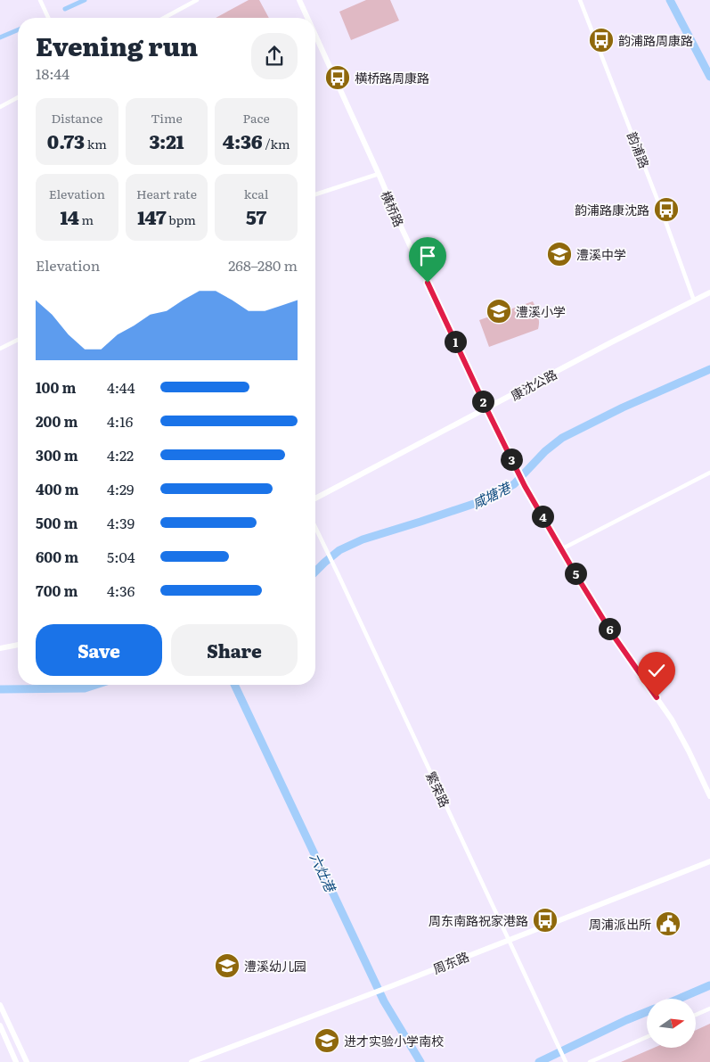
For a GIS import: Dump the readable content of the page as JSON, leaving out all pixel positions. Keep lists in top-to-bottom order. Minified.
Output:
{"streets":{"street":["韵浦路","横桥路","康沈公路","繁荣路","周东路"]},"crossings":[["韵浦路","康沈公路"],["横桥路","康沈公路"],["繁荣路","周东路"]],"water":["咸塘港","六灶港"],"places":{"bus stop":["韵浦路周康路","横桥路周康路","韵浦路康沈路","周东南路祝家港路"],"school or university":["澧溪中学","澧溪小学","澧溪幼儿园","进才实验小学南校"],"public building":["周浦派出所"]},"north":"right","page":{"heading":["Evening run","18:44"],"stats":[["Distance","0.73 km"],["Time","3:21"],["Pace","4:36 /km"],["Elevation","14 m"],["Heart rate","147 bpm"],["kcal","57"]],"chart":["Elevation","268–280 m"],"pins":["1","2","3","4","5","6"],"list":[{"name":"100 m","note":"4:44"},{"name":"200 m","note":"4:16"},{"name":"300 m","note":"4:22"},{"name":"400 m","note":"4:29"},{"name":"500 m","note":"4:39"},{"name":"600 m","note":"5:04"},{"name":"700 m","note":"4:36"}],"buttons":["Save","Share"]}}
